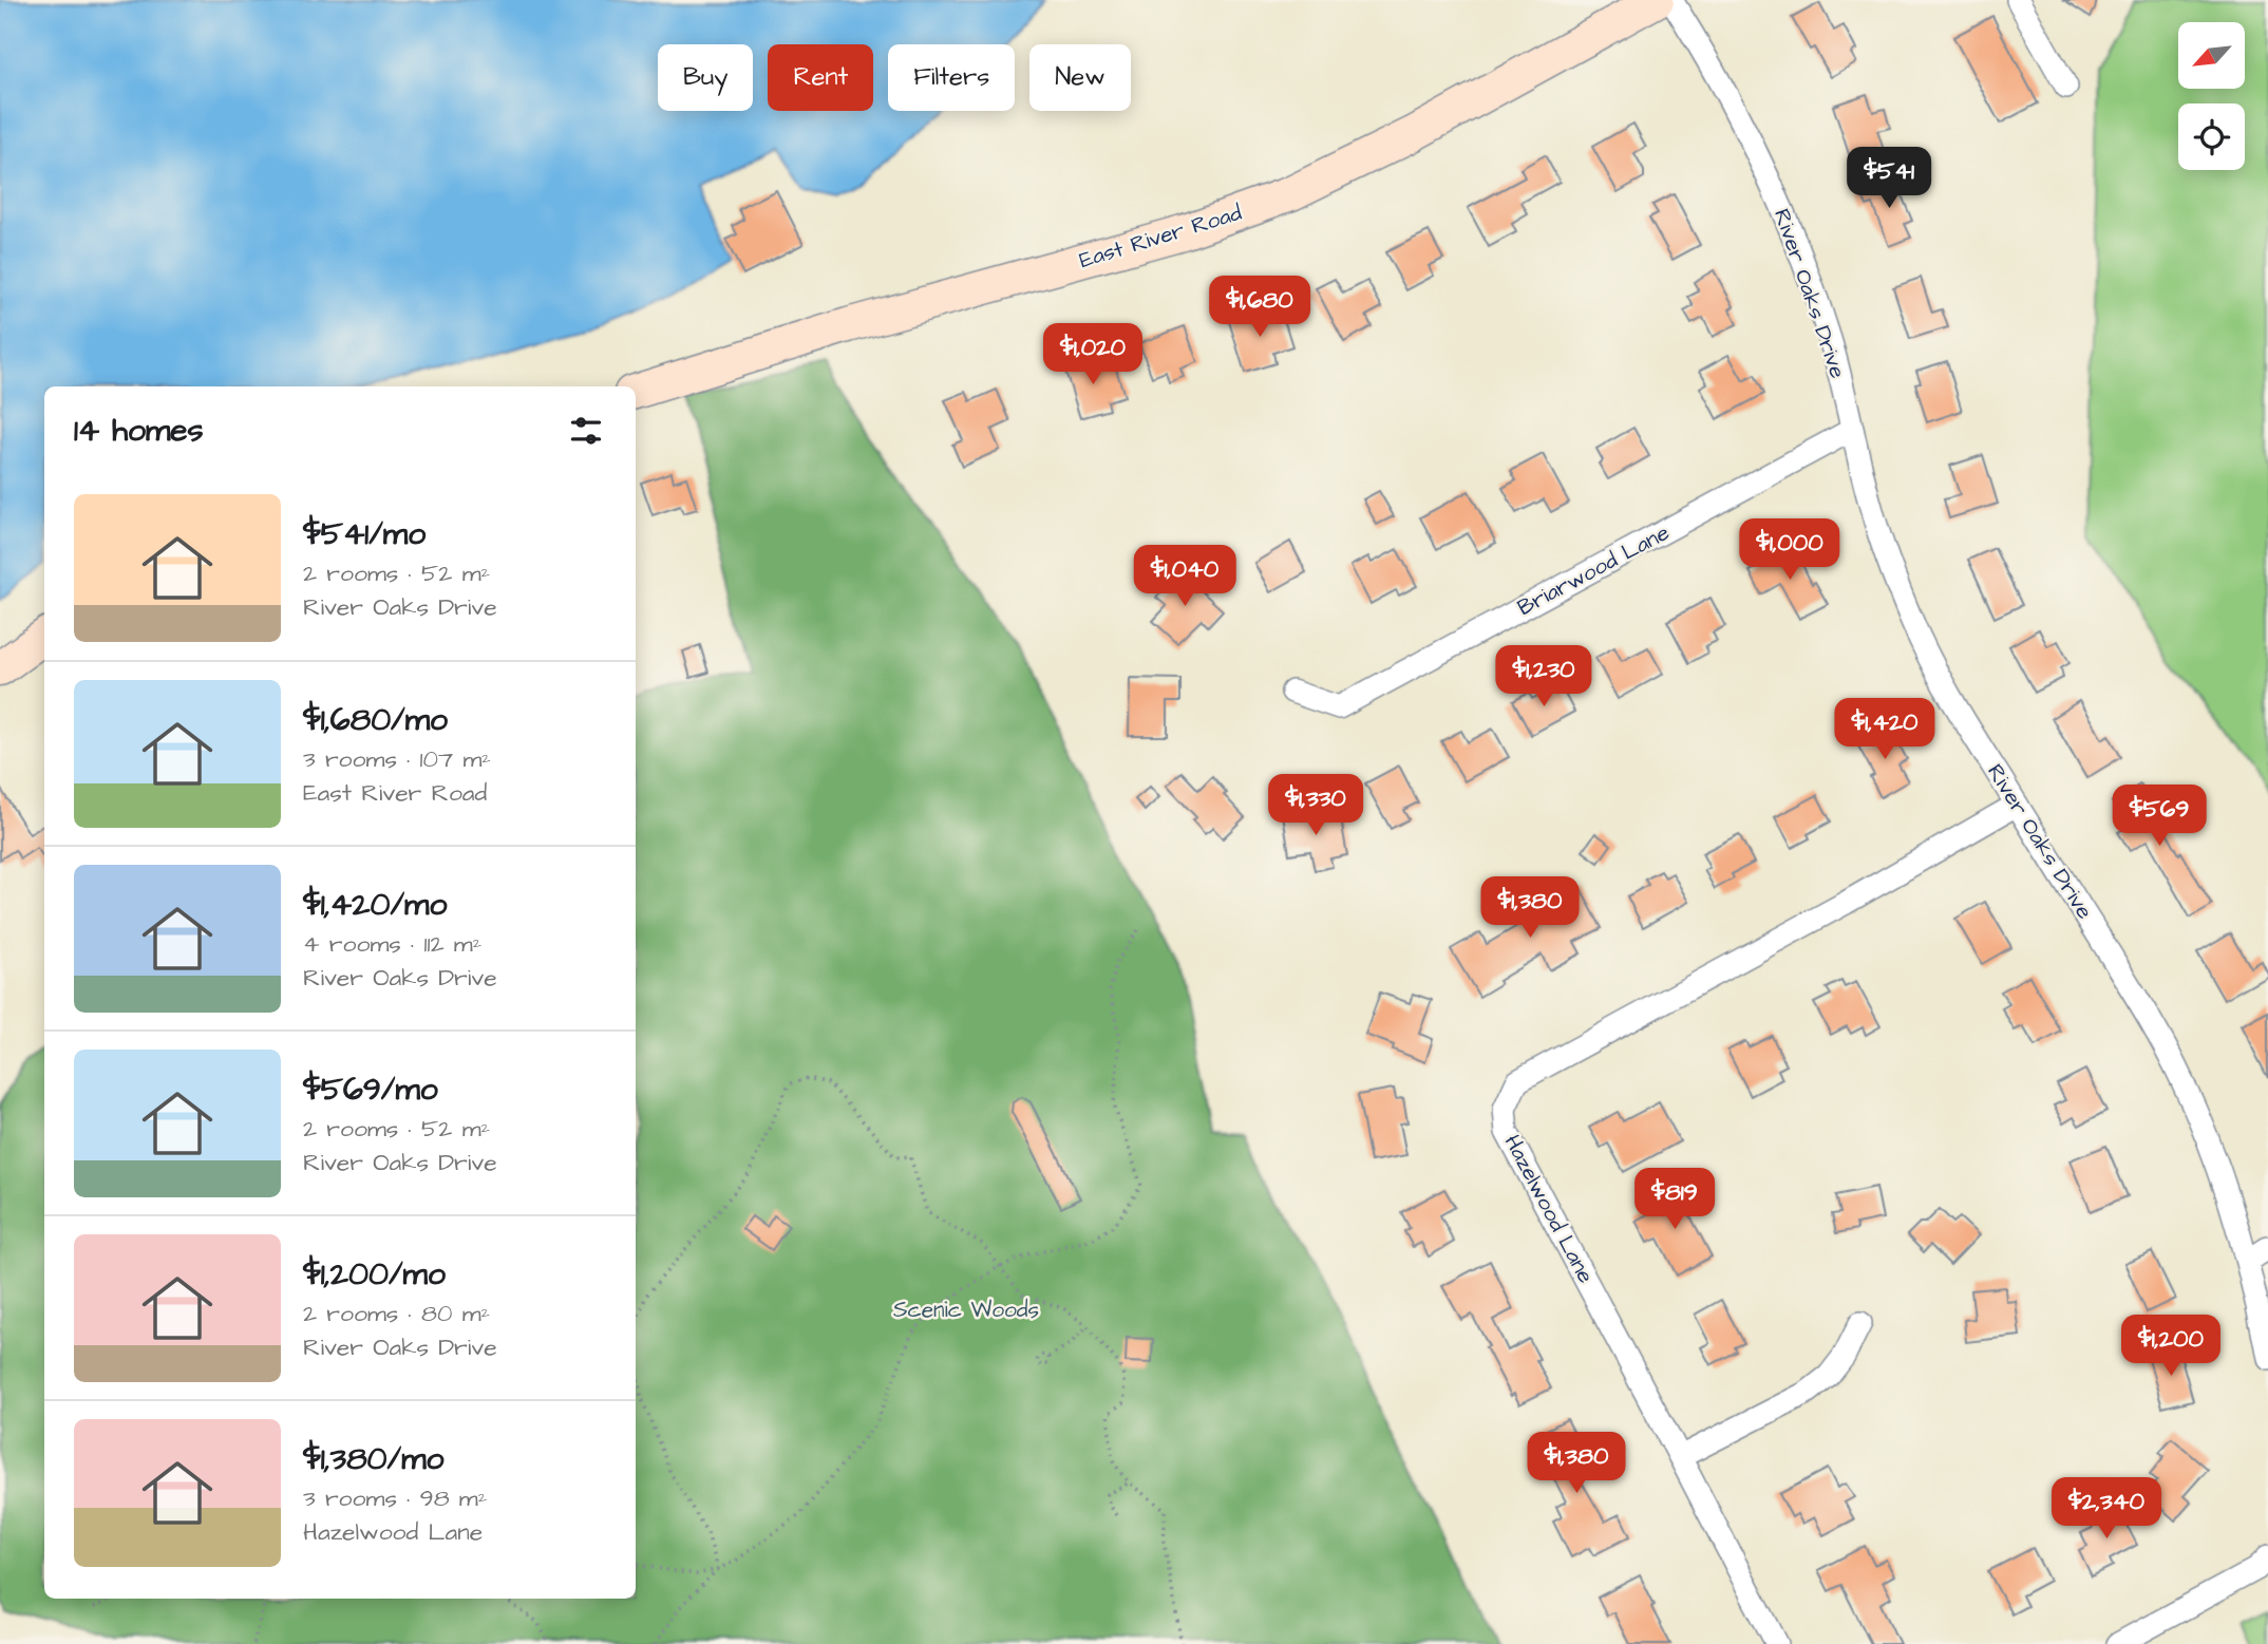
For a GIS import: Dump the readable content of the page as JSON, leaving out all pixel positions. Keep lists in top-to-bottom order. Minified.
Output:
{"streets":{"main road":["East River Road"],"street":["River Oaks Drive","Briarwood Lane","Hazelwood Lane"]},"crossings":[["River Oaks Drive","Briarwood Lane"],["River Oaks Drive","Hazelwood Lane"]],"parks":["Scenic Woods"],"north":"bottom left","page":{"chip":["Buy","Rent","Filters","New"],"price":["$541","$1,680","$1,020","$1,000","$1,040","$1,230","$1,420","$1,330","$569","$1,380","$819","$1,200","$1,380","$2,340"],"heading":"14 homes","list":[{"name":"$541/mo","note":"2 rooms · 52 m² · River Oaks Drive"},{"name":"$1,680/mo","note":"3 rooms · 107 m² · East River Road"},{"name":"$1,420/mo","note":"4 rooms · 112 m² · River Oaks Drive"},{"name":"$569/mo","note":"2 rooms · 52 m² · River Oaks Drive"},{"name":"$1,200/mo","note":"2 rooms · 80 m² · River Oaks Drive"},{"name":"$1,380/mo","note":"3 rooms · 98 m² · Hazelwood Lane"}]}}
